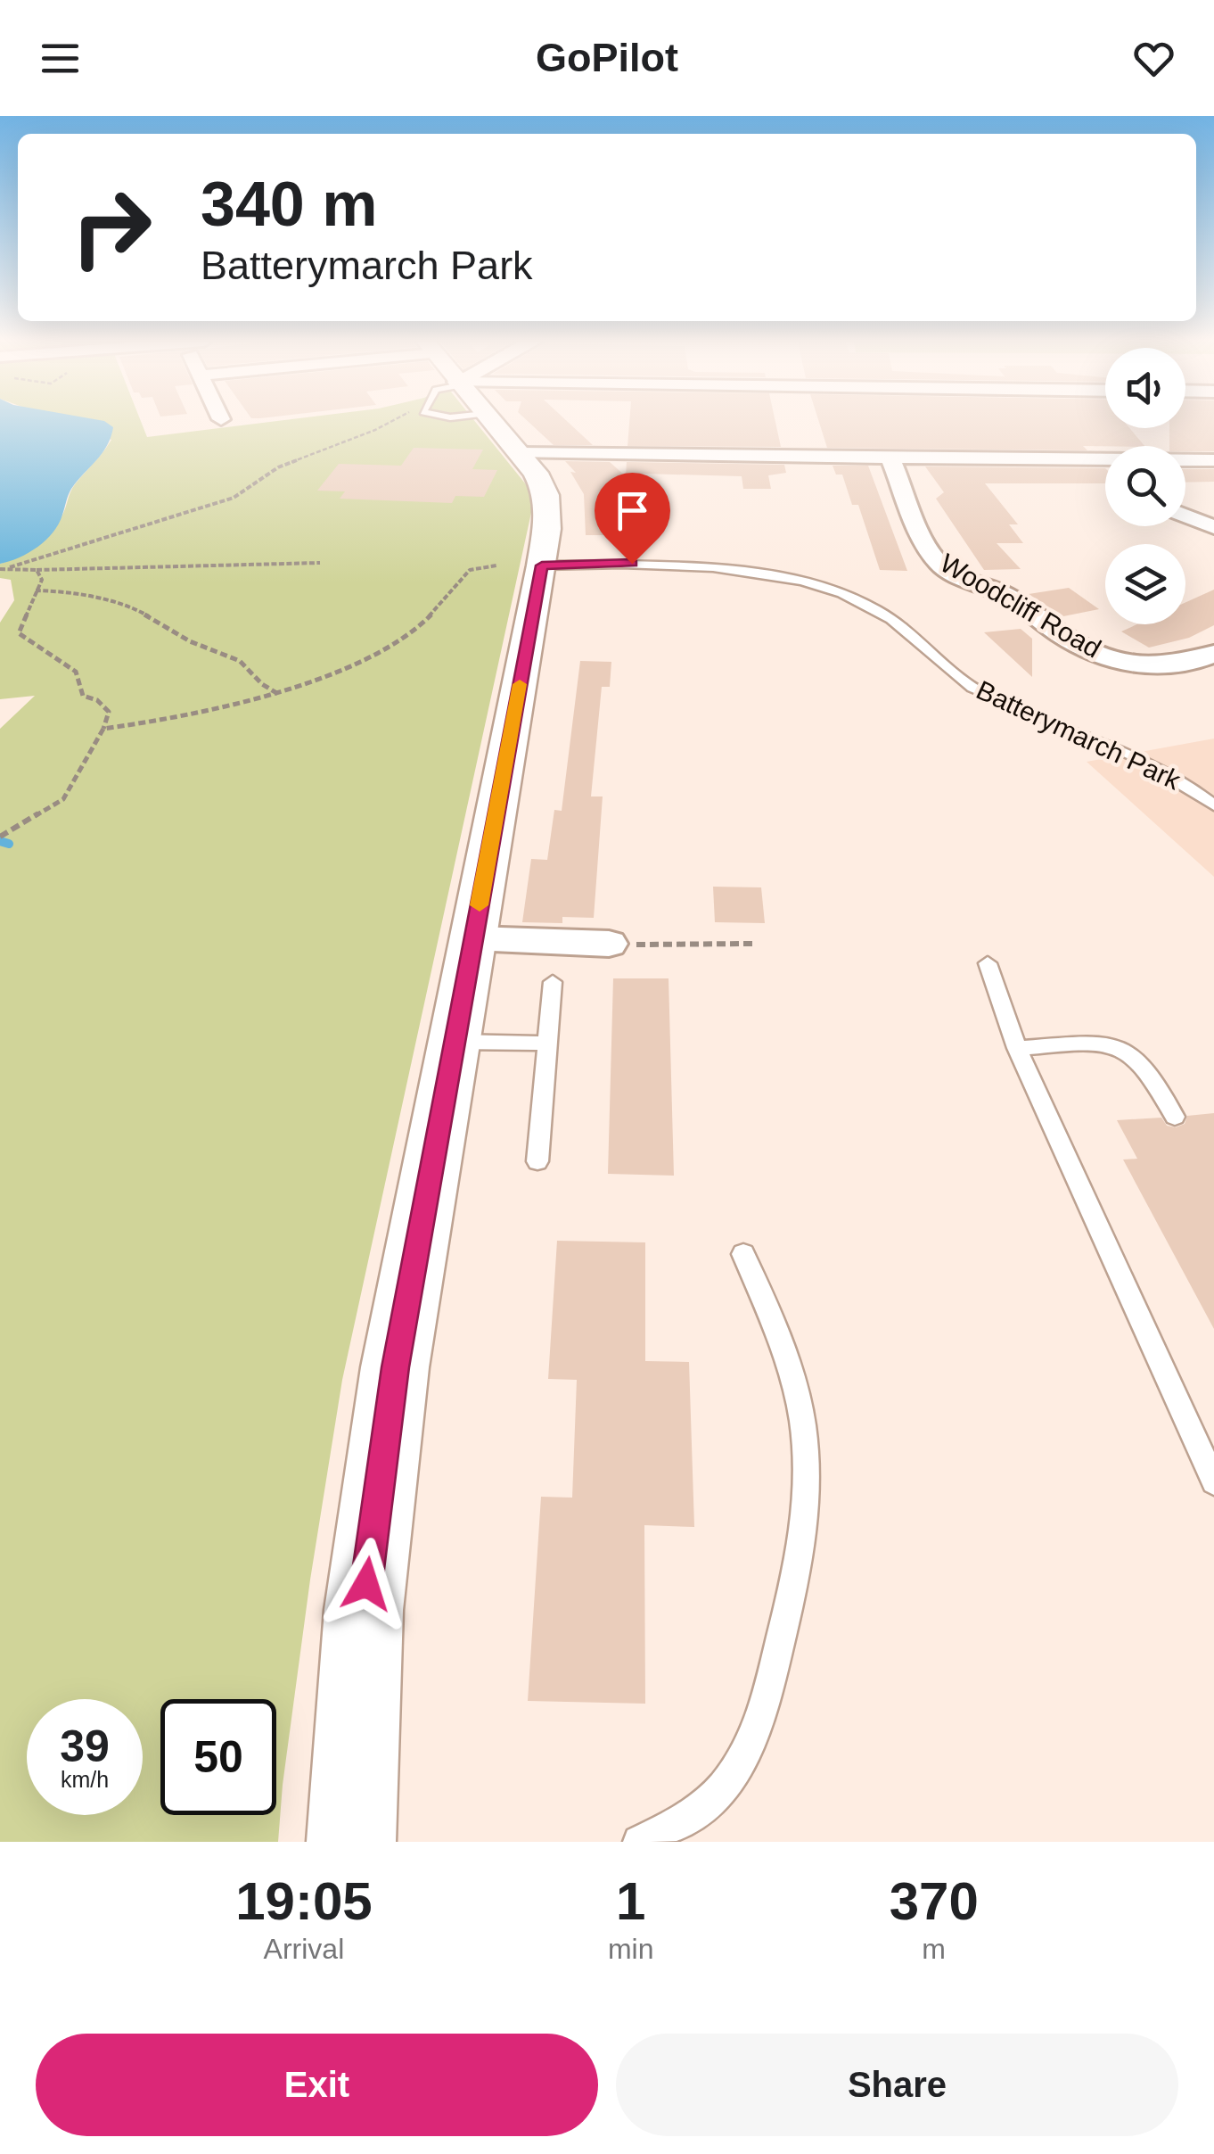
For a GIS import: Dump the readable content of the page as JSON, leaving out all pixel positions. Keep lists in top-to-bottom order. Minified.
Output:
{"streets":{"street":["Woodcliff Road"],"lane":["Batterymarch Park"]},"page":{"header":"GoPilot","turn":["340 m","Batterymarch Park"],"speed":"39 km/h","limit":"50","eta":["19:05","Arrival","1","min","370","m"],"buttons":["Exit","Share"]}}
